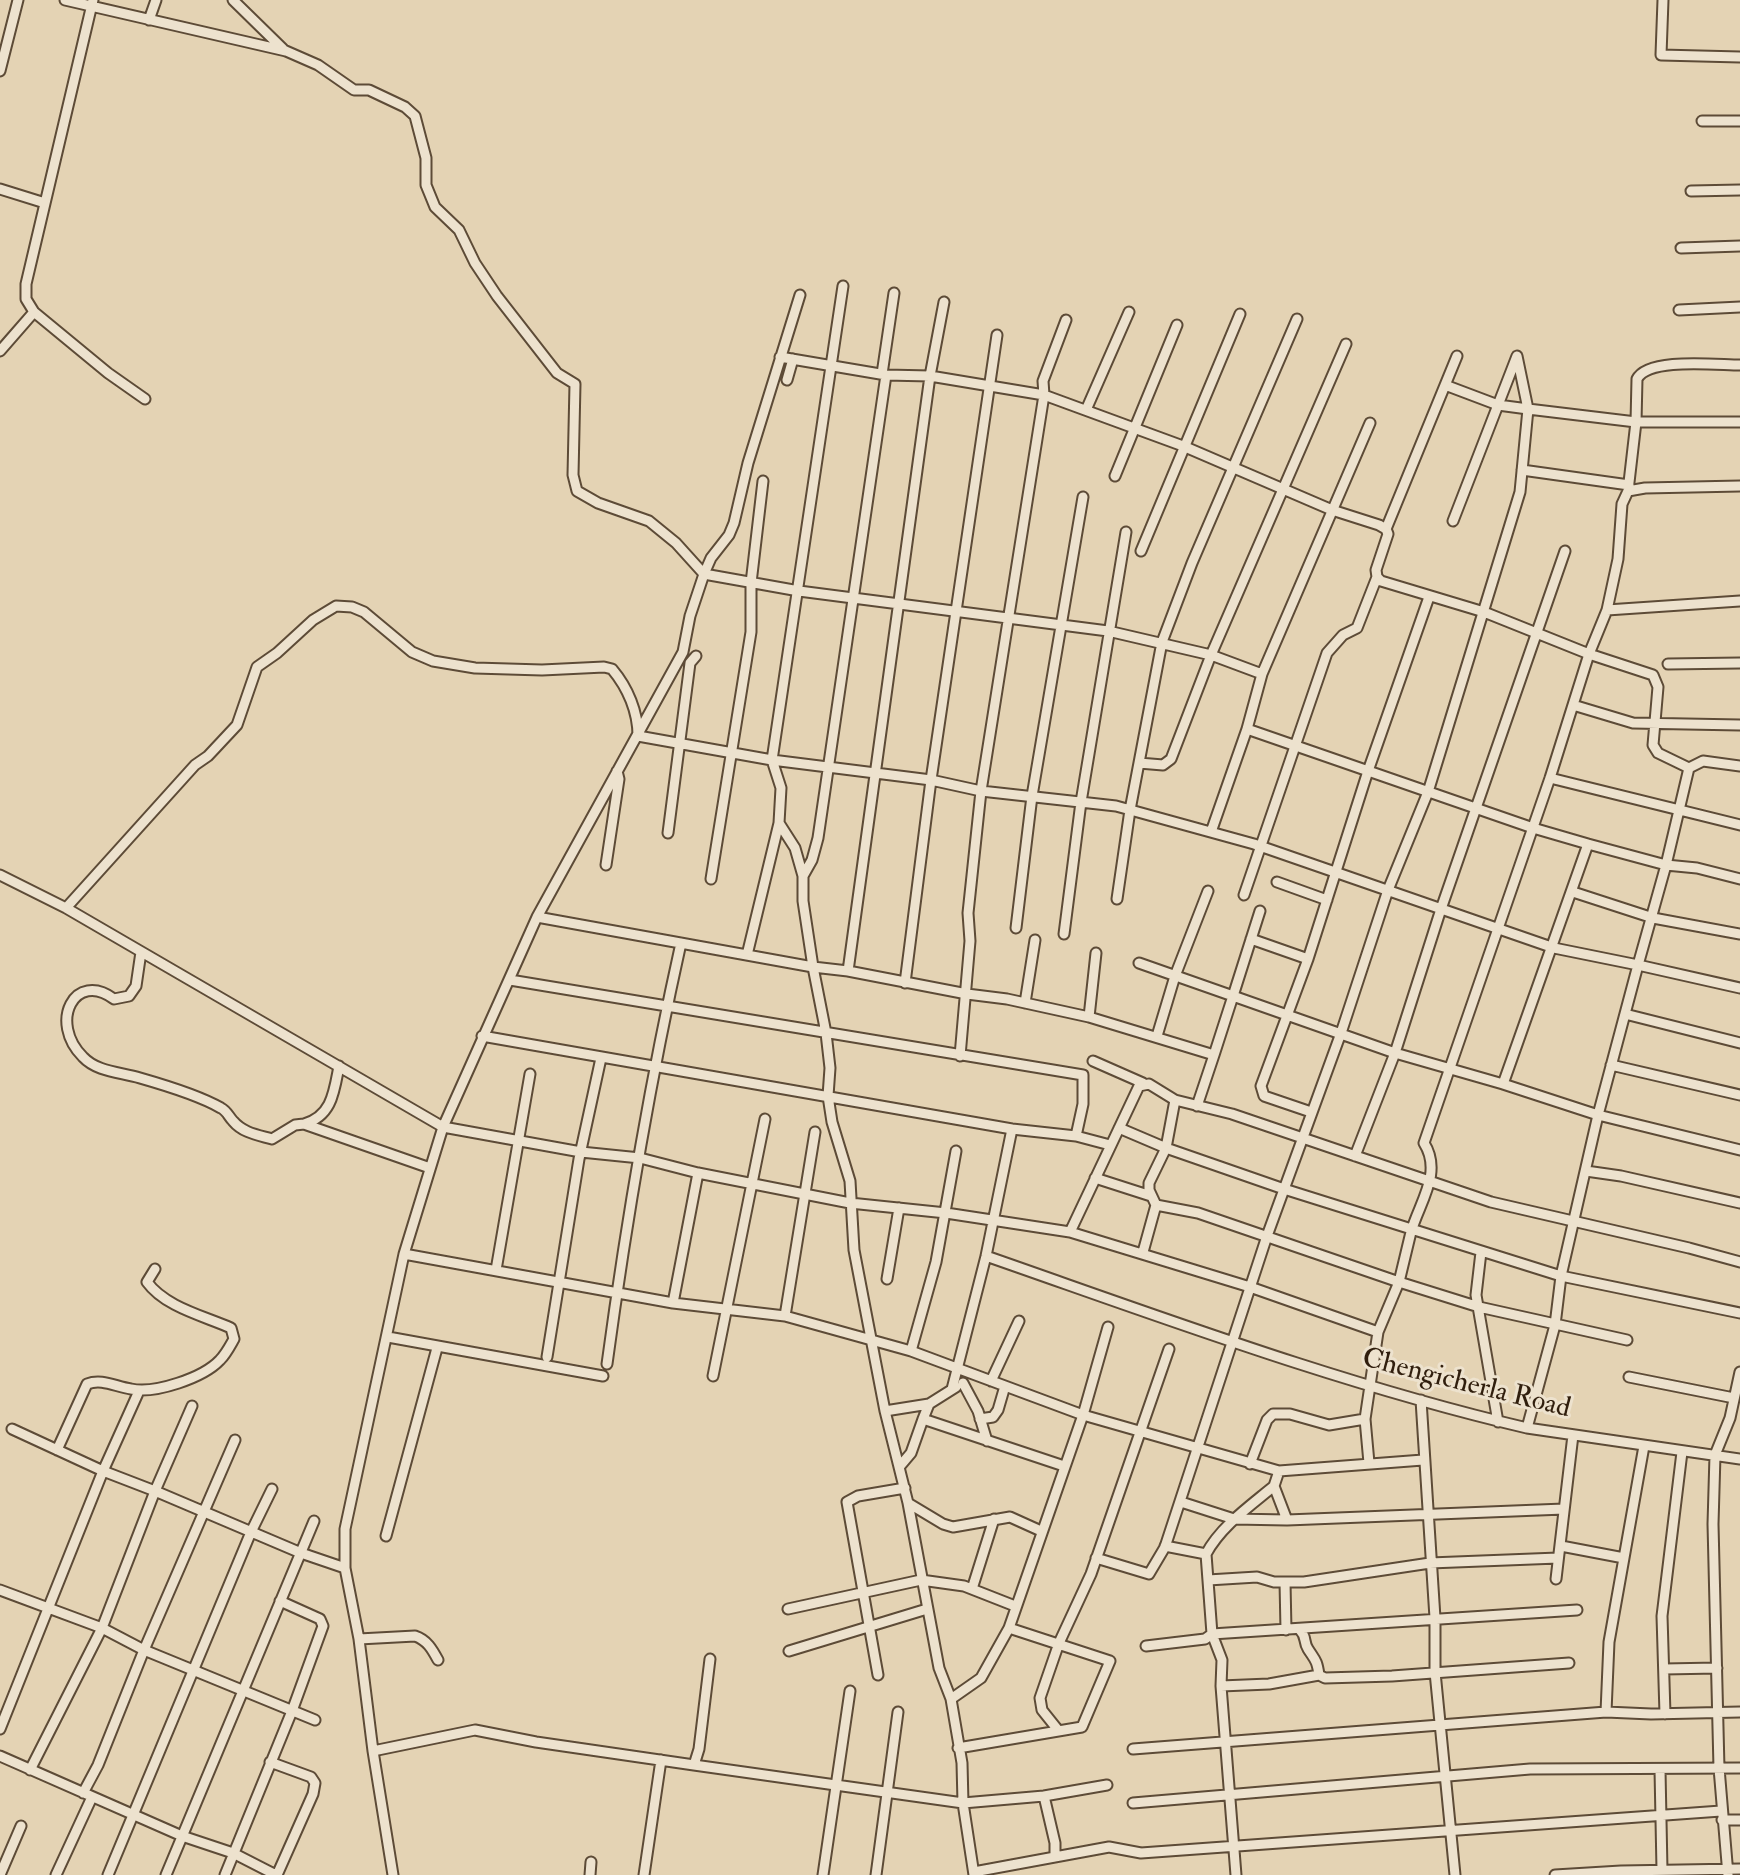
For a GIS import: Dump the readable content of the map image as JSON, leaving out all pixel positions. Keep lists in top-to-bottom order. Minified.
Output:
{"streets":{"street":["Chengicherla Road"]}}
